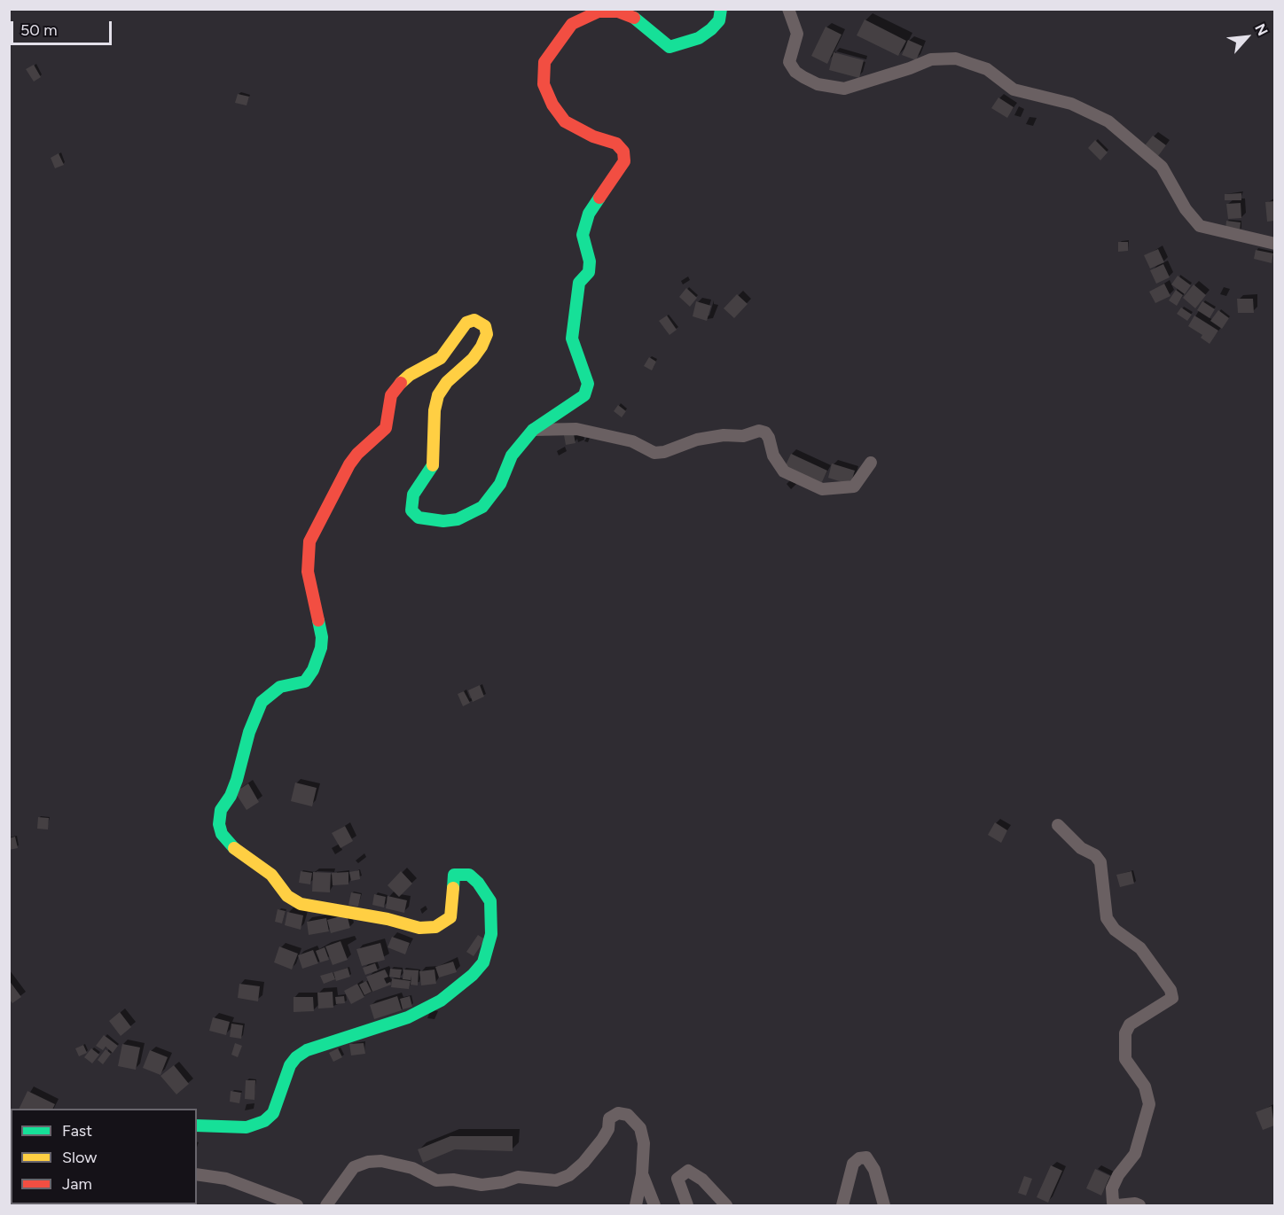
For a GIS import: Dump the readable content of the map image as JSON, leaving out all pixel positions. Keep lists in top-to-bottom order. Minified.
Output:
{"legend":["Fast","Slow","Jam"],"scale_bar":"50 m","north":"top right"}
